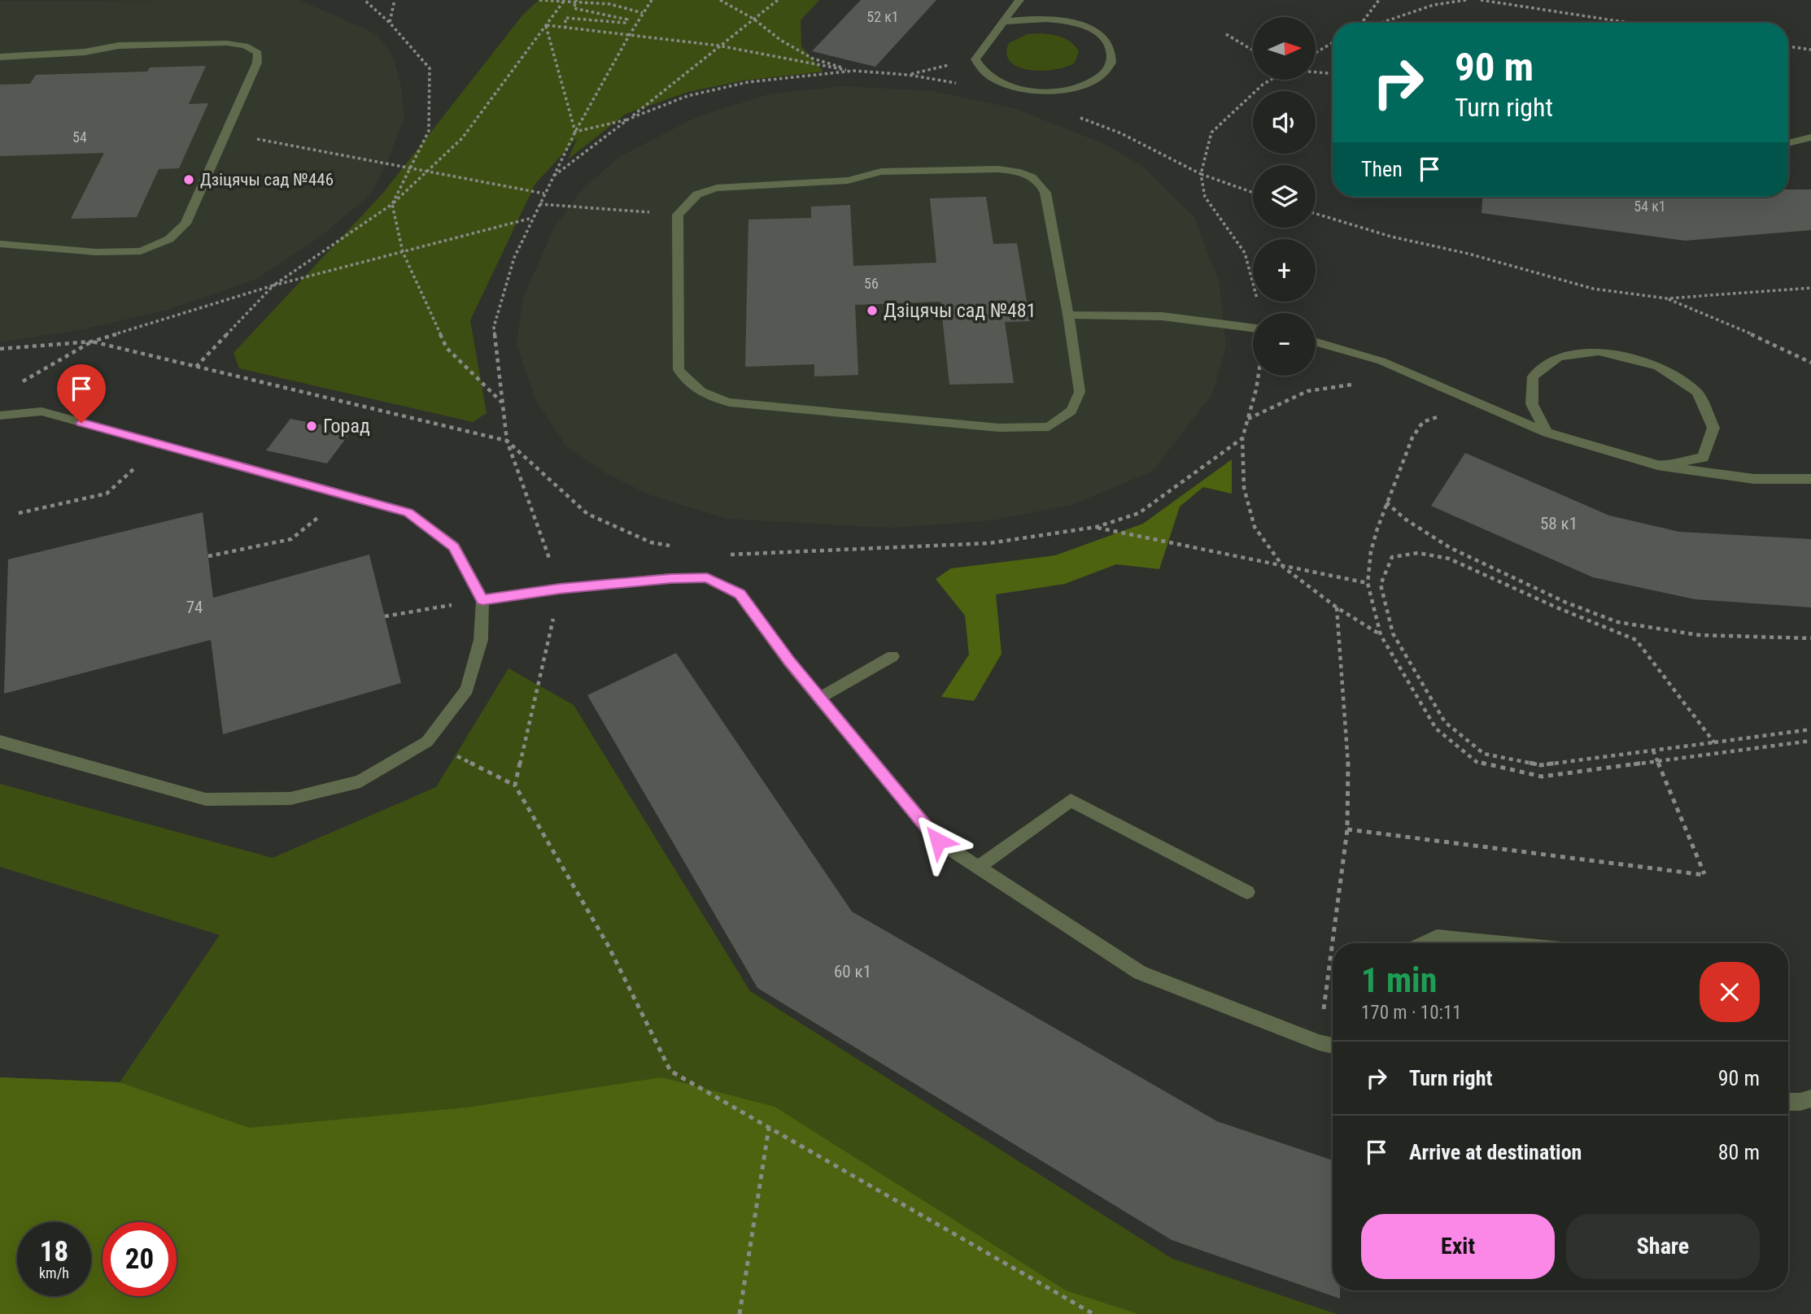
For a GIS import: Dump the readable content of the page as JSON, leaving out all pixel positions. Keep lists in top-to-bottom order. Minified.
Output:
{"places":["Дзіцячы сад №446","Дзіцячы сад №481","Горад"],"house_numbers":["52 к1","54","54 к1","56","58 к1","74","60 к1"],"north":"right","page":{"map_buttons":["+","−"],"turn":["90 m","Turn right"],"then":"Then","heading":["1 min","170 m · 10:11"],"list":[{"name":"Turn right","value":"90 m"},{"name":"Arrive at destination","value":"80 m"}],"buttons":["Exit","Share"],"speed":"18 km/h","limit":"20"}}
